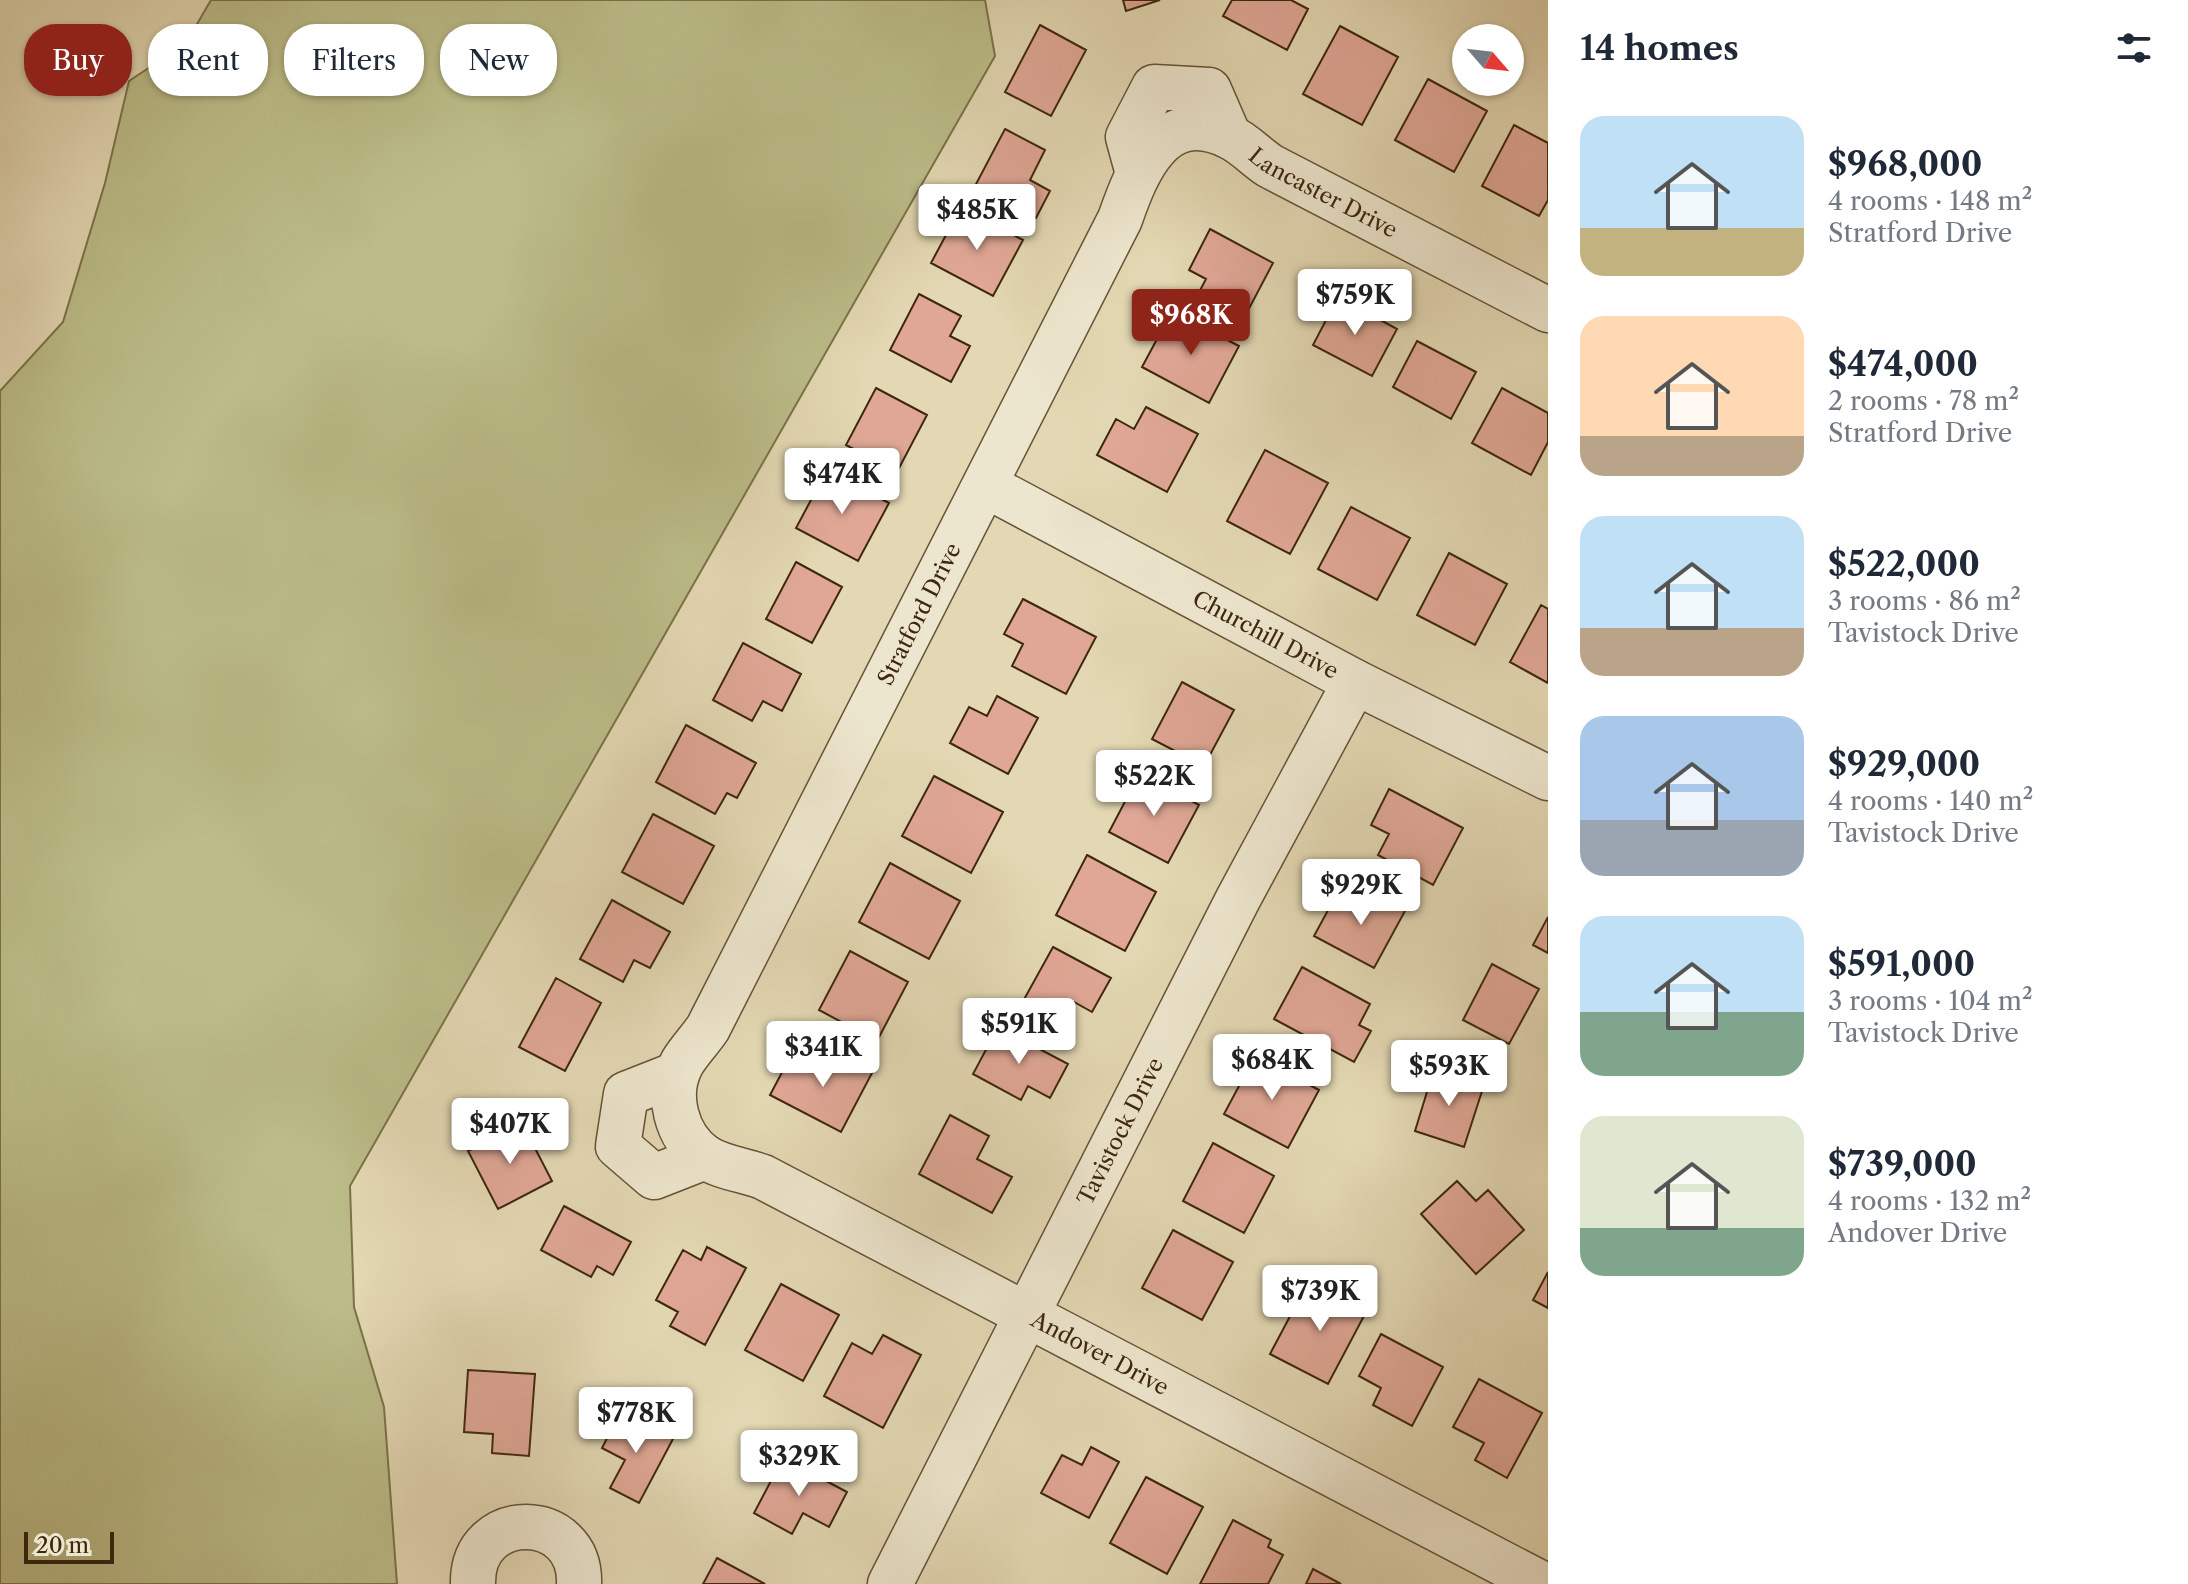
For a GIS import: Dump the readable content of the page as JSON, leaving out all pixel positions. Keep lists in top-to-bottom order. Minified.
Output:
{"streets":{"street":["Lancaster Drive","Stratford Drive","Churchill Drive","Tavistock Drive","Andover Drive"]},"crossings":[["Lancaster Drive","Stratford Drive"],["Stratford Drive","Churchill Drive"],["Churchill Drive","Tavistock Drive"],["Tavistock Drive","Andover Drive"]],"scale_bar":"20 m","north":"bottom right","page":{"heading":"14 homes","chip":["Buy","Rent","Filters","New"],"list":[{"name":"$968,000","note":"4 rooms · 148 m² · Stratford Drive"},{"name":"$474,000","note":"2 rooms · 78 m² · Stratford Drive"},{"name":"$522,000","note":"3 rooms · 86 m² · Tavistock Drive"},{"name":"$929,000","note":"4 rooms · 140 m² · Tavistock Drive"},{"name":"$591,000","note":"3 rooms · 104 m² · Tavistock Drive"},{"name":"$739,000","note":"4 rooms · 132 m² · Andover Drive"}],"price":["$485K","$759K","$968K","$474K","$522K","$929K","$591K","$341K","$684K","$593K","$407K","$739K","$778K","$329K"],"scale":"20 m"}}
